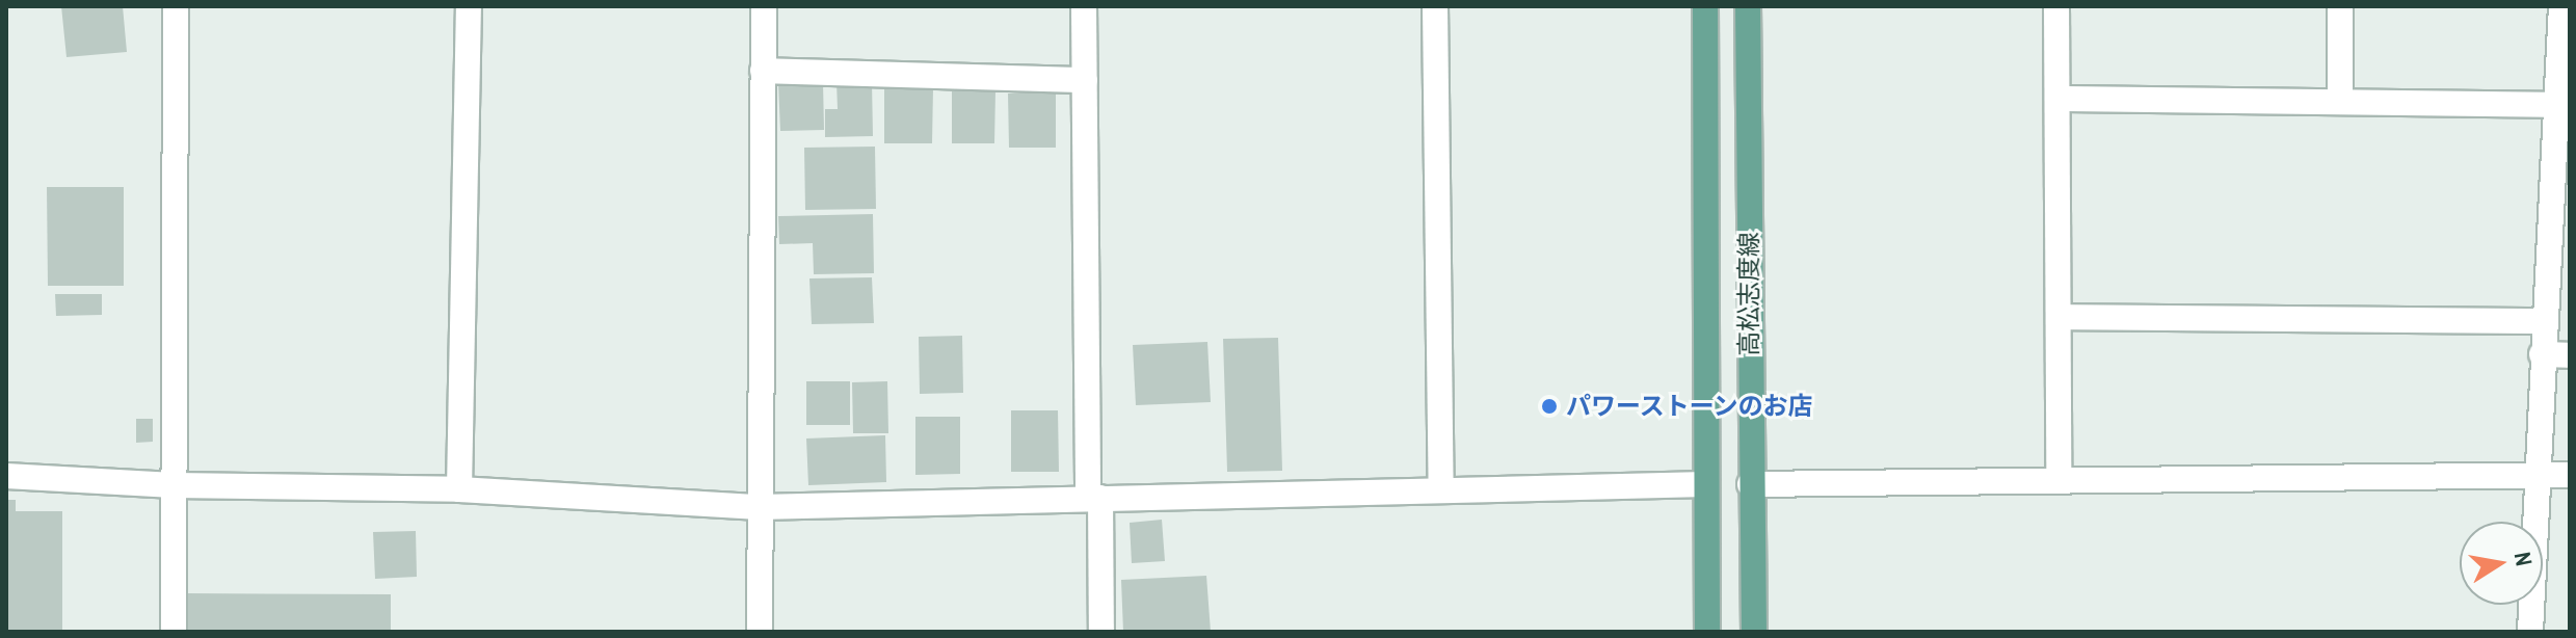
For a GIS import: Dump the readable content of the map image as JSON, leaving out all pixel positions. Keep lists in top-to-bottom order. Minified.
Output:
{"streets":{"main road":["高松志度線"]},"places":["パワーストーンのお店"],"north":"right"}
